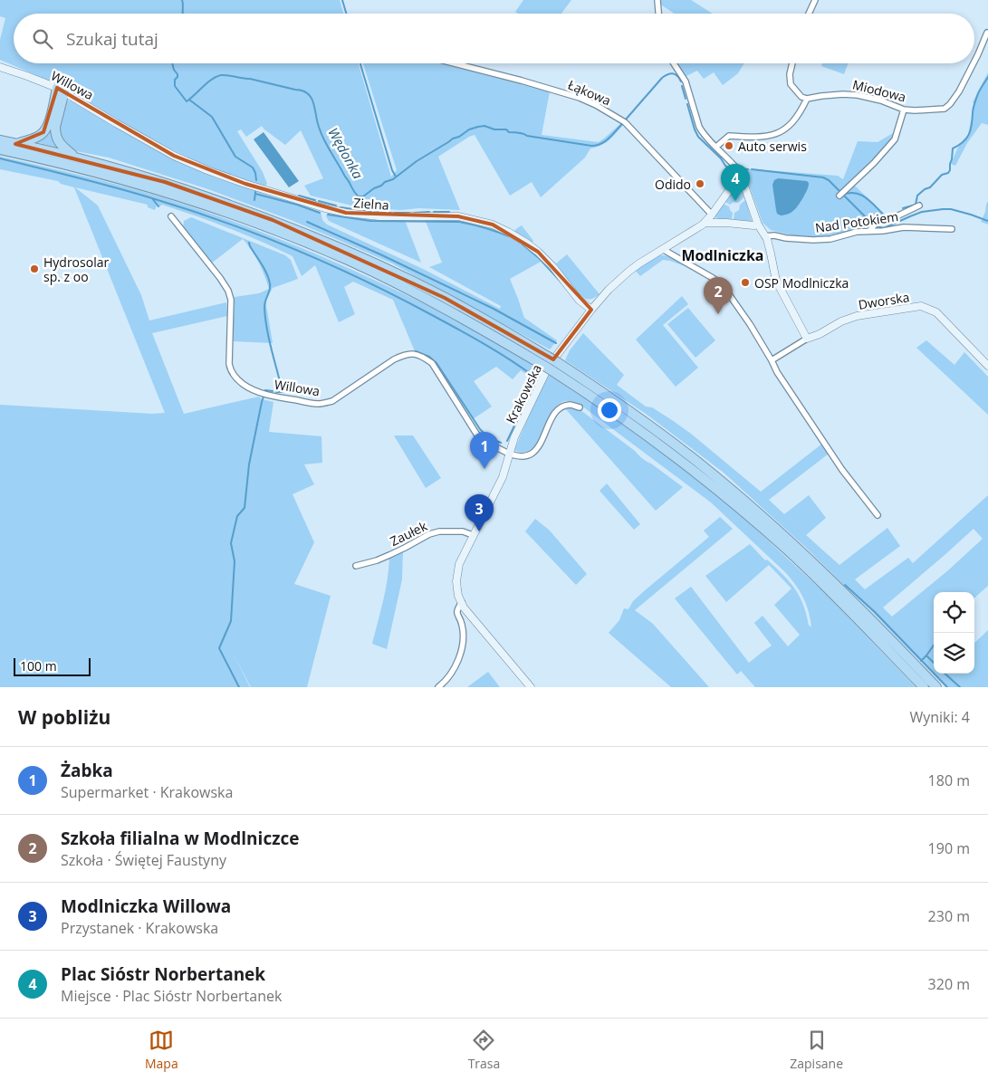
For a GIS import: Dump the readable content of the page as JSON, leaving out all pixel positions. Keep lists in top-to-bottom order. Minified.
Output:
{"streets":{"street":["Willowa","Miodowa","Łąkowa","Zielna","Nad Potokiem","Dworska","Krakowska","Zaułek"]},"crossings":[["Willowa","Zielna"],["Willowa","Krakowska"],["Łąkowa","Krakowska"],["Zielna","Krakowska"],["Krakowska","Zaułek"]],"districts":["Modlniczka"],"water":["Wędonka"],"places":["Auto serwis","Odido","Hydrosolar sp. z oo","OSP Modlniczka"],"scale_bar":"100 m","page":{"search":"Szukaj tutaj","pins":["4","2","1","3"],"scale":"100 m","heading":["W pobliżu","Wyniki: 4"],"list":[{"mark":"1","name":"Żabka","note":"Supermarket · Krakowska","value":"180 m"},{"mark":"2","name":"Szkoła filialna w Modlniczce","note":"Szkoła · Świętej Faustyny","value":"190 m"},{"mark":"3","name":"Modlniczka Willowa","note":"Przystanek · Krakowska","value":"230 m"},{"mark":"4","name":"Plac Sióstr Norbertanek","note":"Miejsce · Plac Sióstr Norbertanek","value":"320 m"}],"nav":["Mapa","Trasa","Zapisane"]}}
